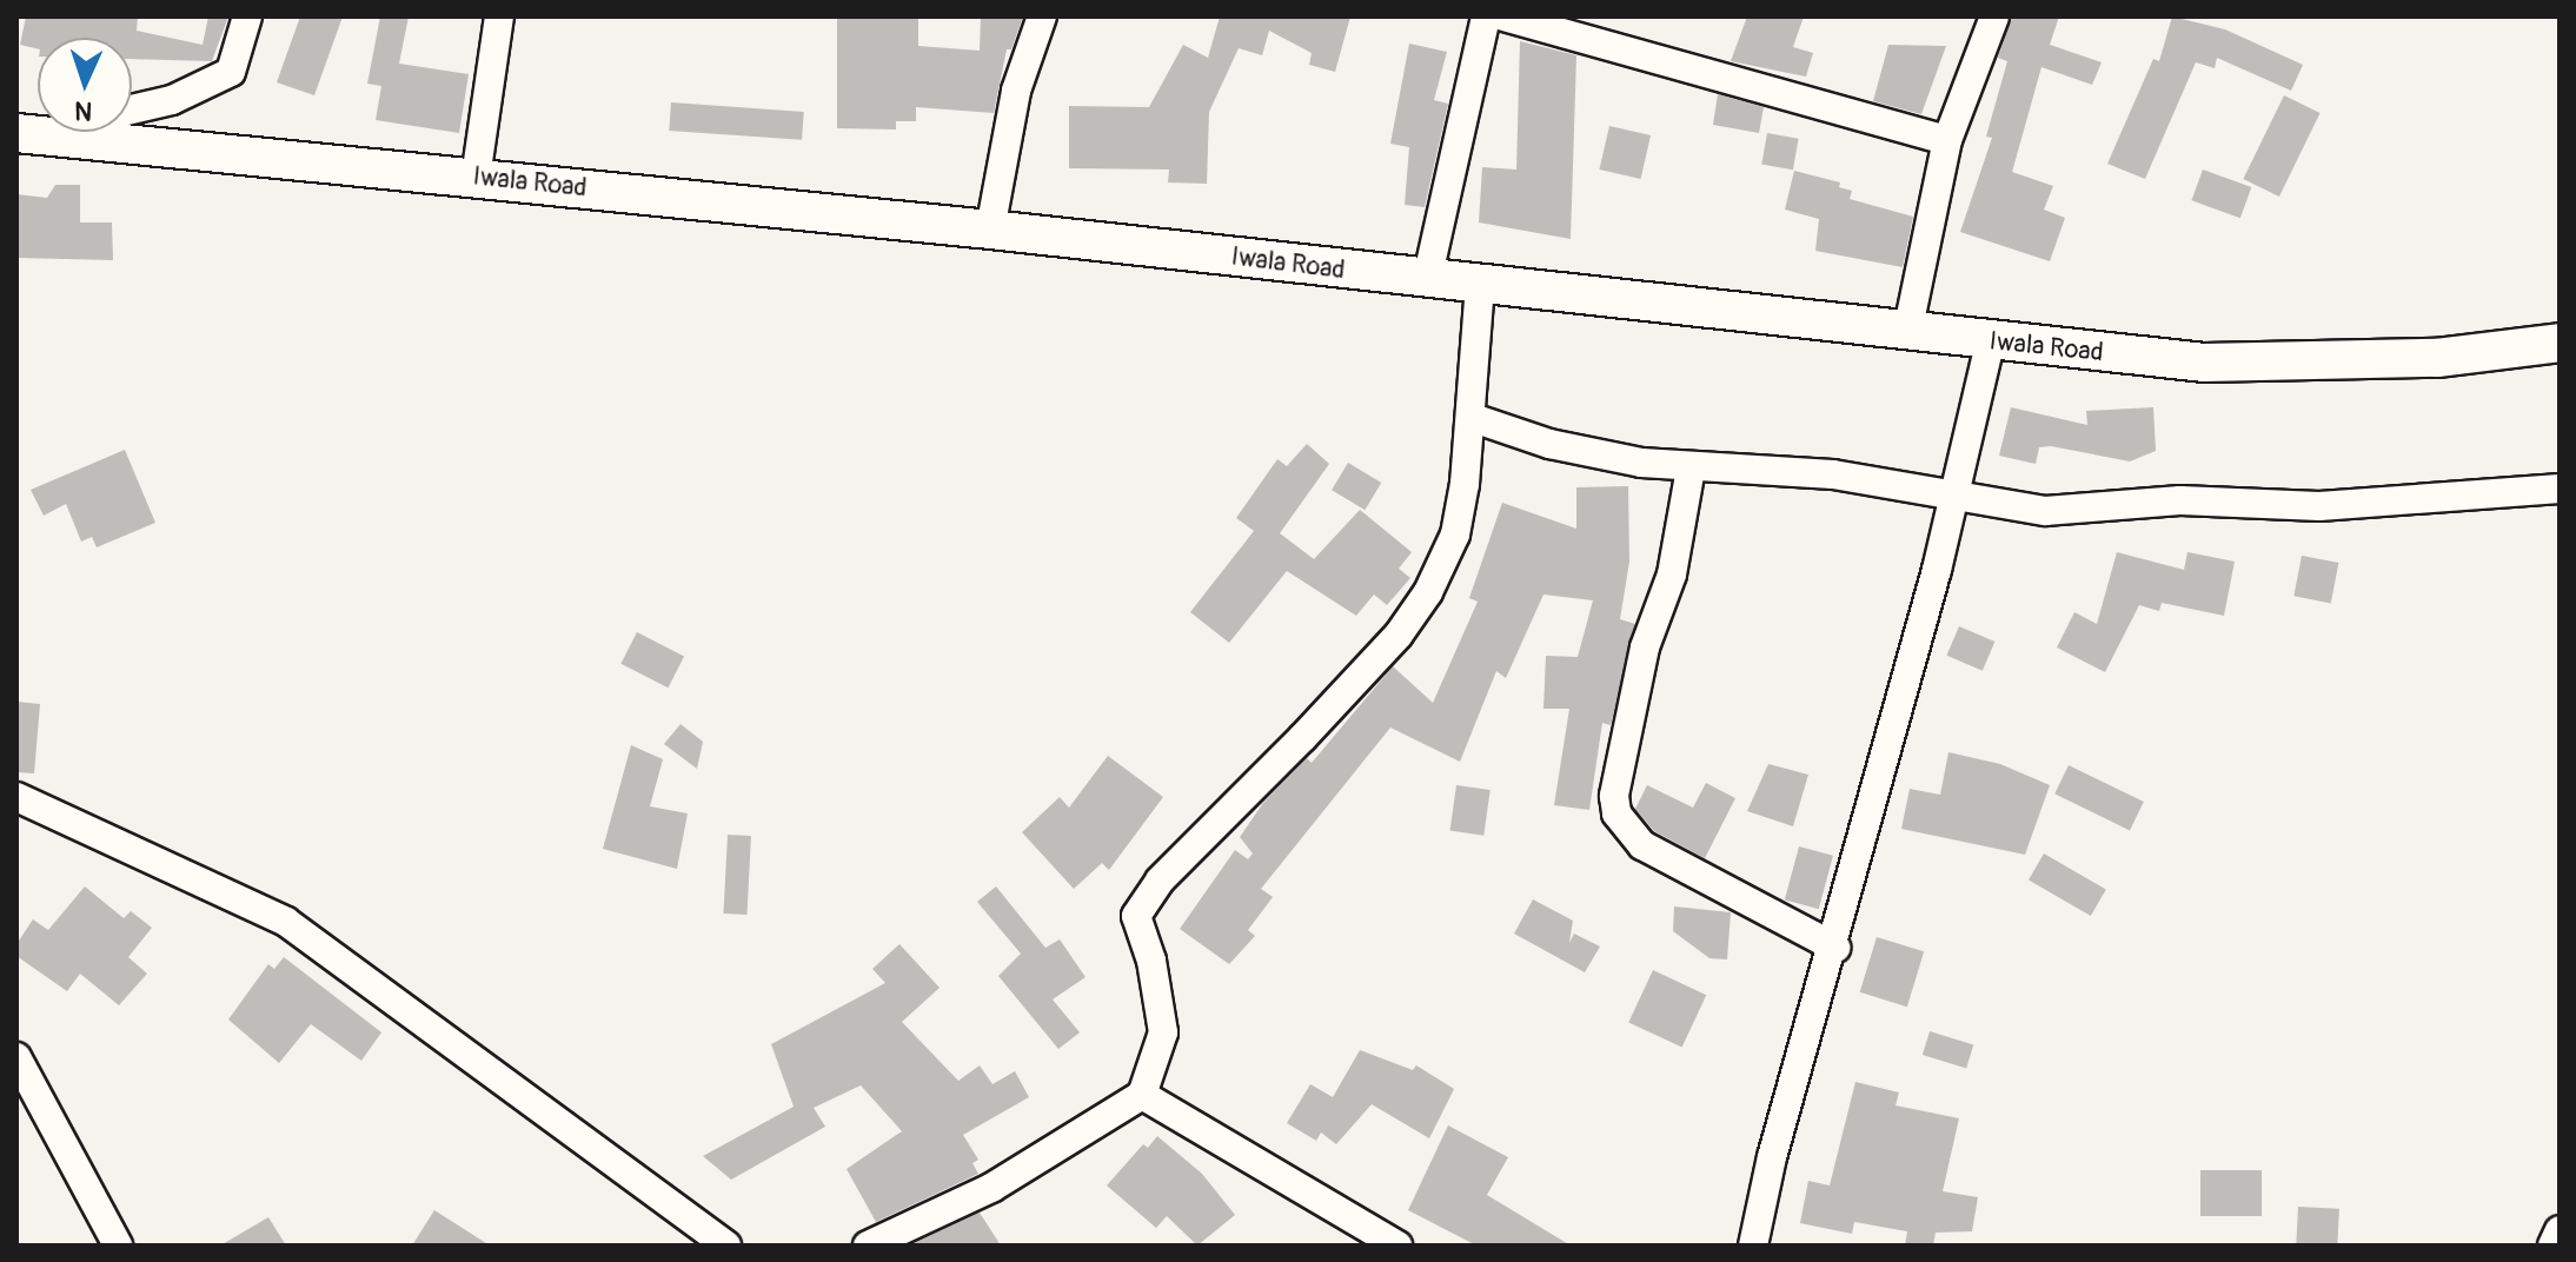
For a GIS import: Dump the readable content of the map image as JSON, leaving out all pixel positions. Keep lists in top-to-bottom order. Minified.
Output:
{"streets":{"street":["Iwala Road"]},"north":"bottom"}
